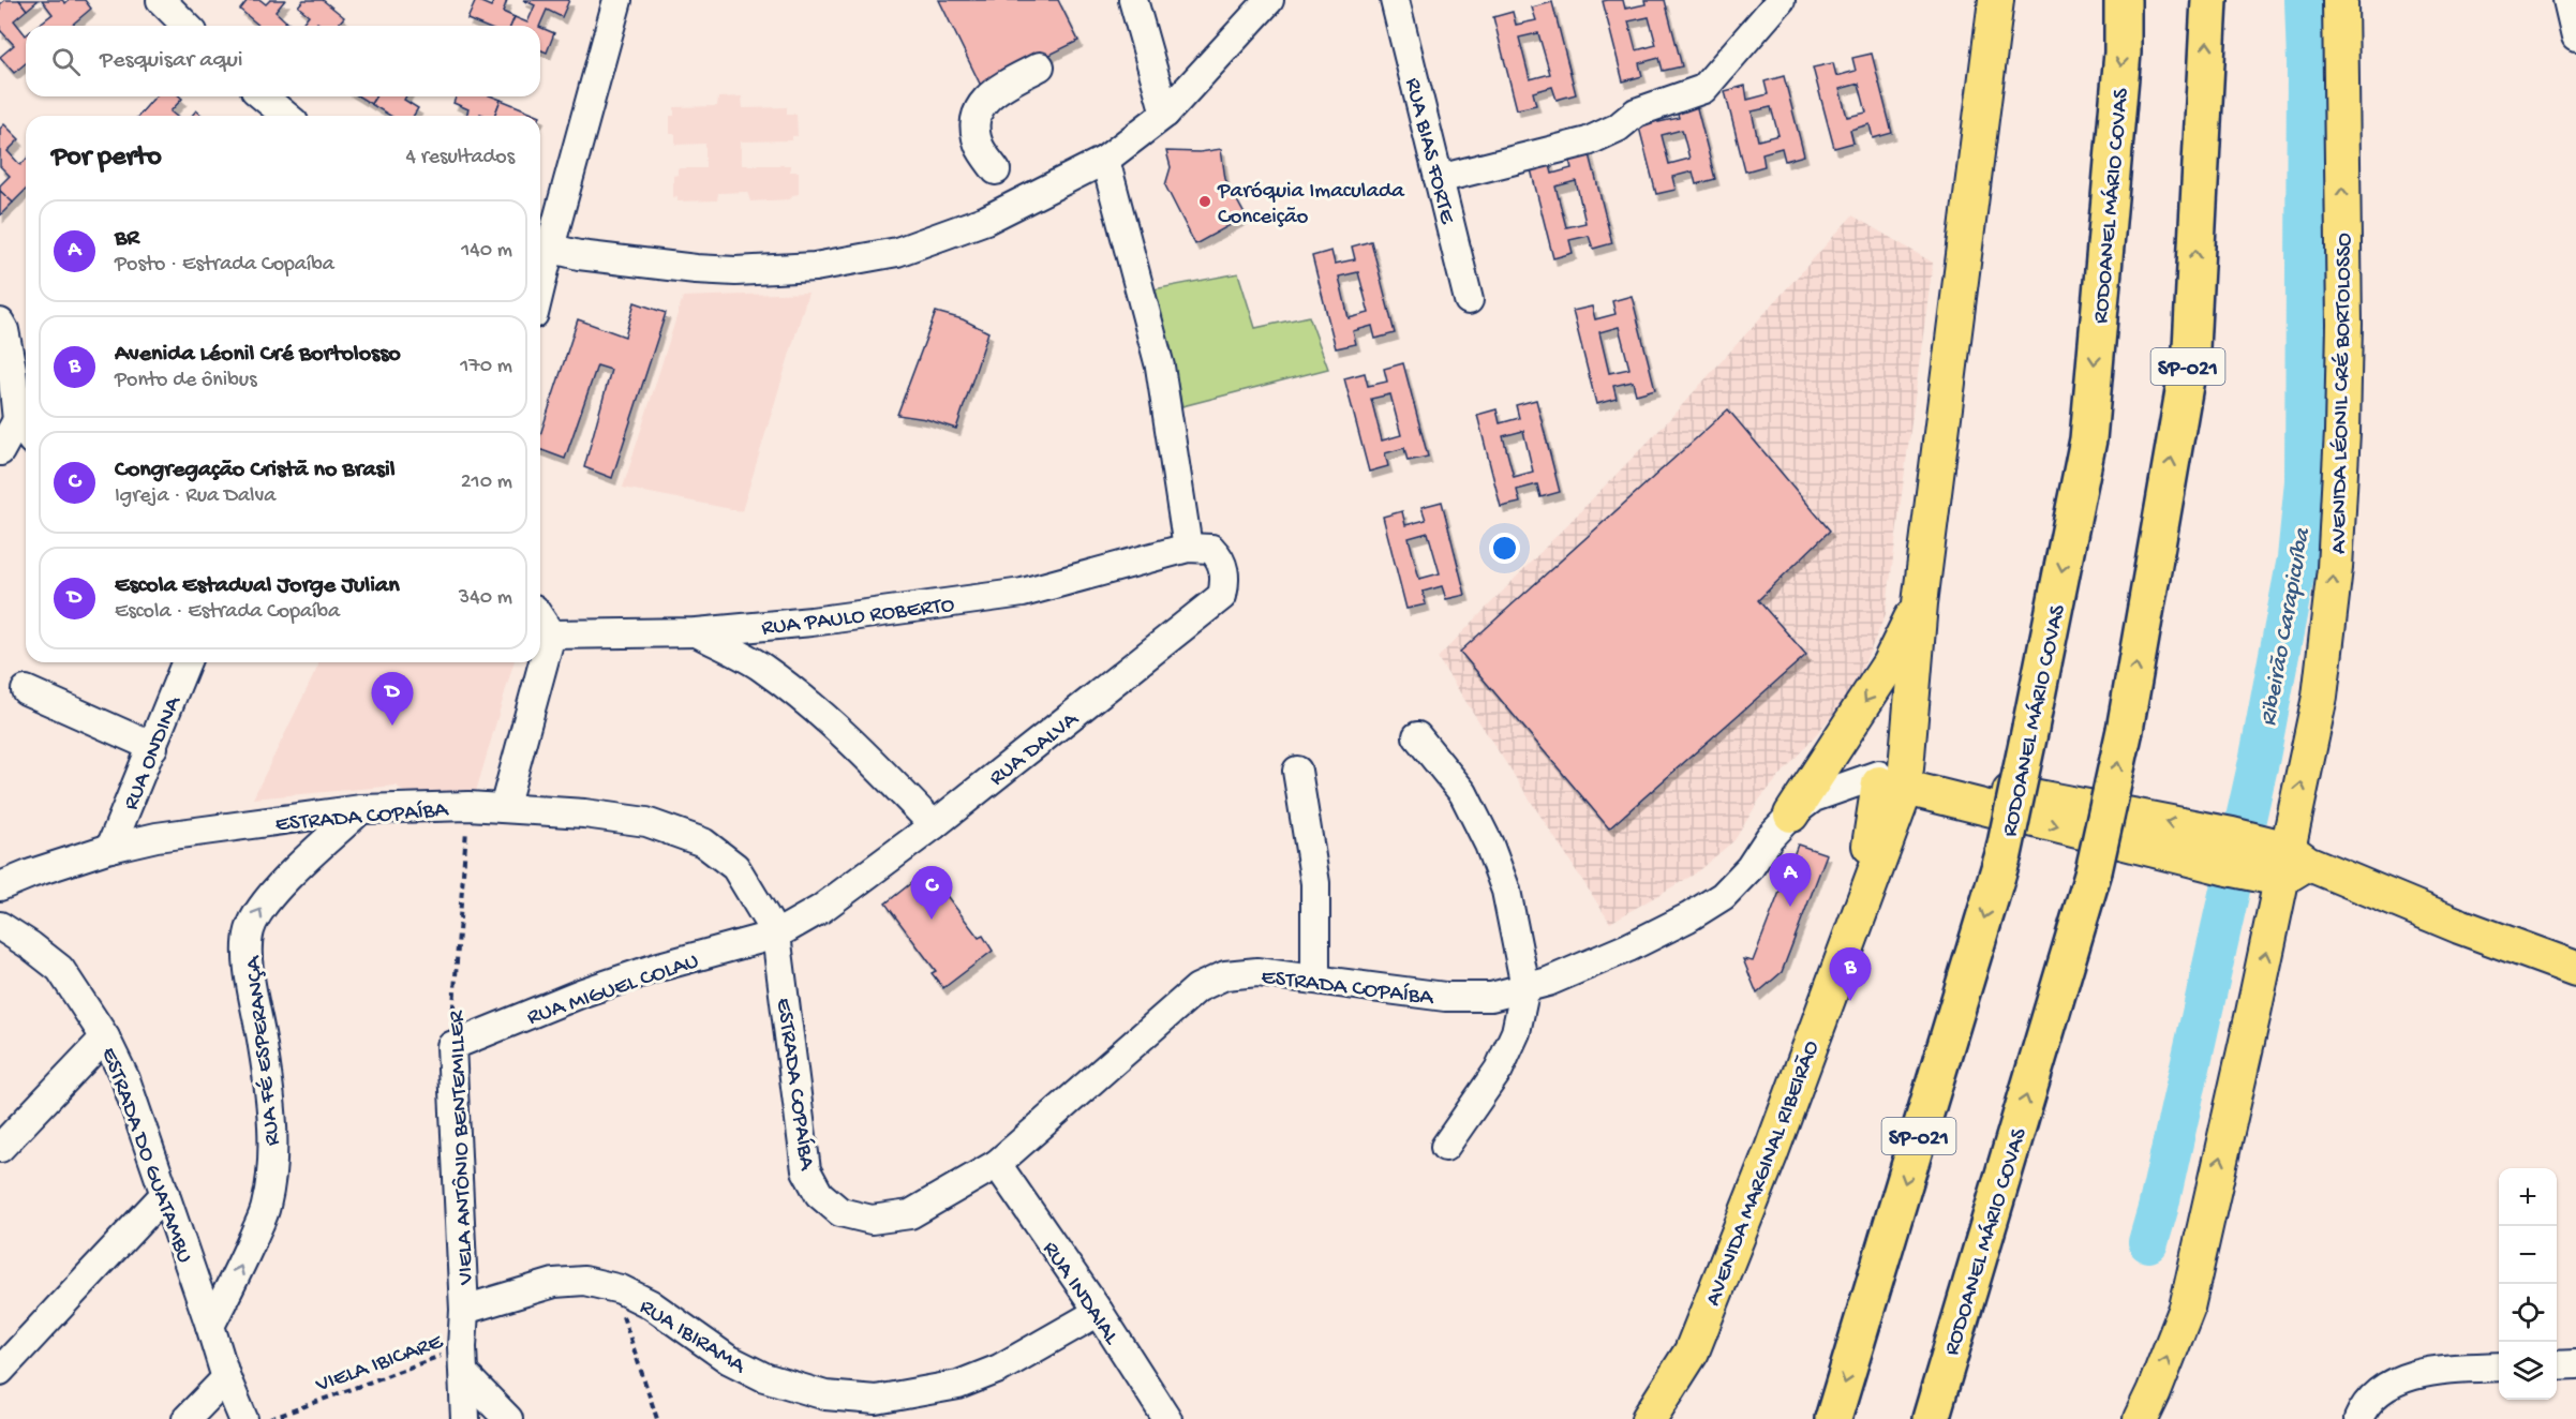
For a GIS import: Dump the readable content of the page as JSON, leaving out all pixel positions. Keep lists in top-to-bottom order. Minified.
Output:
{"streets":{"highway":["RODOANEL MÁRIO COVAS","SP-021"],"main road":["AVENIDA LÉONIL CRÉ BORTOLOSSO","AVENIDA MARGINAL RIBEIRÃO"],"street":["RUA BIAS FORTE","RUA PAULO ROBERTO","RUA DALVA","RUA ONDINA","ESTRADA COPAÍBA","RUA MIGUEL COLAU","RUA FÉ ESPERANÇA","VIELA ANTÔNIO BENTEMILLER","ESTRADA DO GUATAMBU","RUA INDAIAL","RUA IBIRAMA"],"path":["VIELA IBICARE"]},"crossings":[["RUA PAULO ROBERTO","RUA DALVA"],["RUA DALVA","ESTRADA COPAÍBA"],["RUA DALVA","RUA MIGUEL COLAU"],["RUA ONDINA","ESTRADA COPAÍBA"],["ESTRADA COPAÍBA","RUA MIGUEL COLAU"],["ESTRADA COPAÍBA","RUA FÉ ESPERANÇA"],["ESTRADA COPAÍBA","VIELA ANTÔNIO BENTEMILLER"],["ESTRADA COPAÍBA","AVENIDA MARGINAL RIBEIRÃO"],["ESTRADA COPAÍBA","RUA INDAIAL"],["RUA MIGUEL COLAU","VIELA ANTÔNIO BENTEMILLER"],["RUA FÉ ESPERANÇA","ESTRADA DO GUATAMBU"],["VIELA ANTÔNIO BENTEMILLER","RUA IBIRAMA"],["VIELA ANTÔNIO BENTEMILLER","VIELA IBICARE"],["RUA INDAIAL","RUA IBIRAMA"]],"one_way":["AVENIDA LÉONIL CRÉ BORTOLOSSO","RUA FÉ ESPERANÇA"],"water":["Ribeirão Carapicuíba"],"places":["Paróquia Imaculada Conceição"],"page":{"search":"Pesquisar aqui","heading":["Por perto","4 resultados"],"list":[{"mark":"A","name":"BR","note":"Posto · Estrada Copaíba","value":"140 m"},{"mark":"B","name":"Avenida Léonil Cré Bortolosso","note":"Ponto de ônibus","value":"170 m"},{"mark":"C","name":"Congregação Cristã no Brasil","note":"Igreja · Rua Dalva","value":"210 m"},{"mark":"D","name":"Escola Estadual Jorge Julian","note":"Escola · Estrada Copaíba","value":"340 m"}],"pins":["D","A","C","B"],"map_buttons":["+","−"]}}
